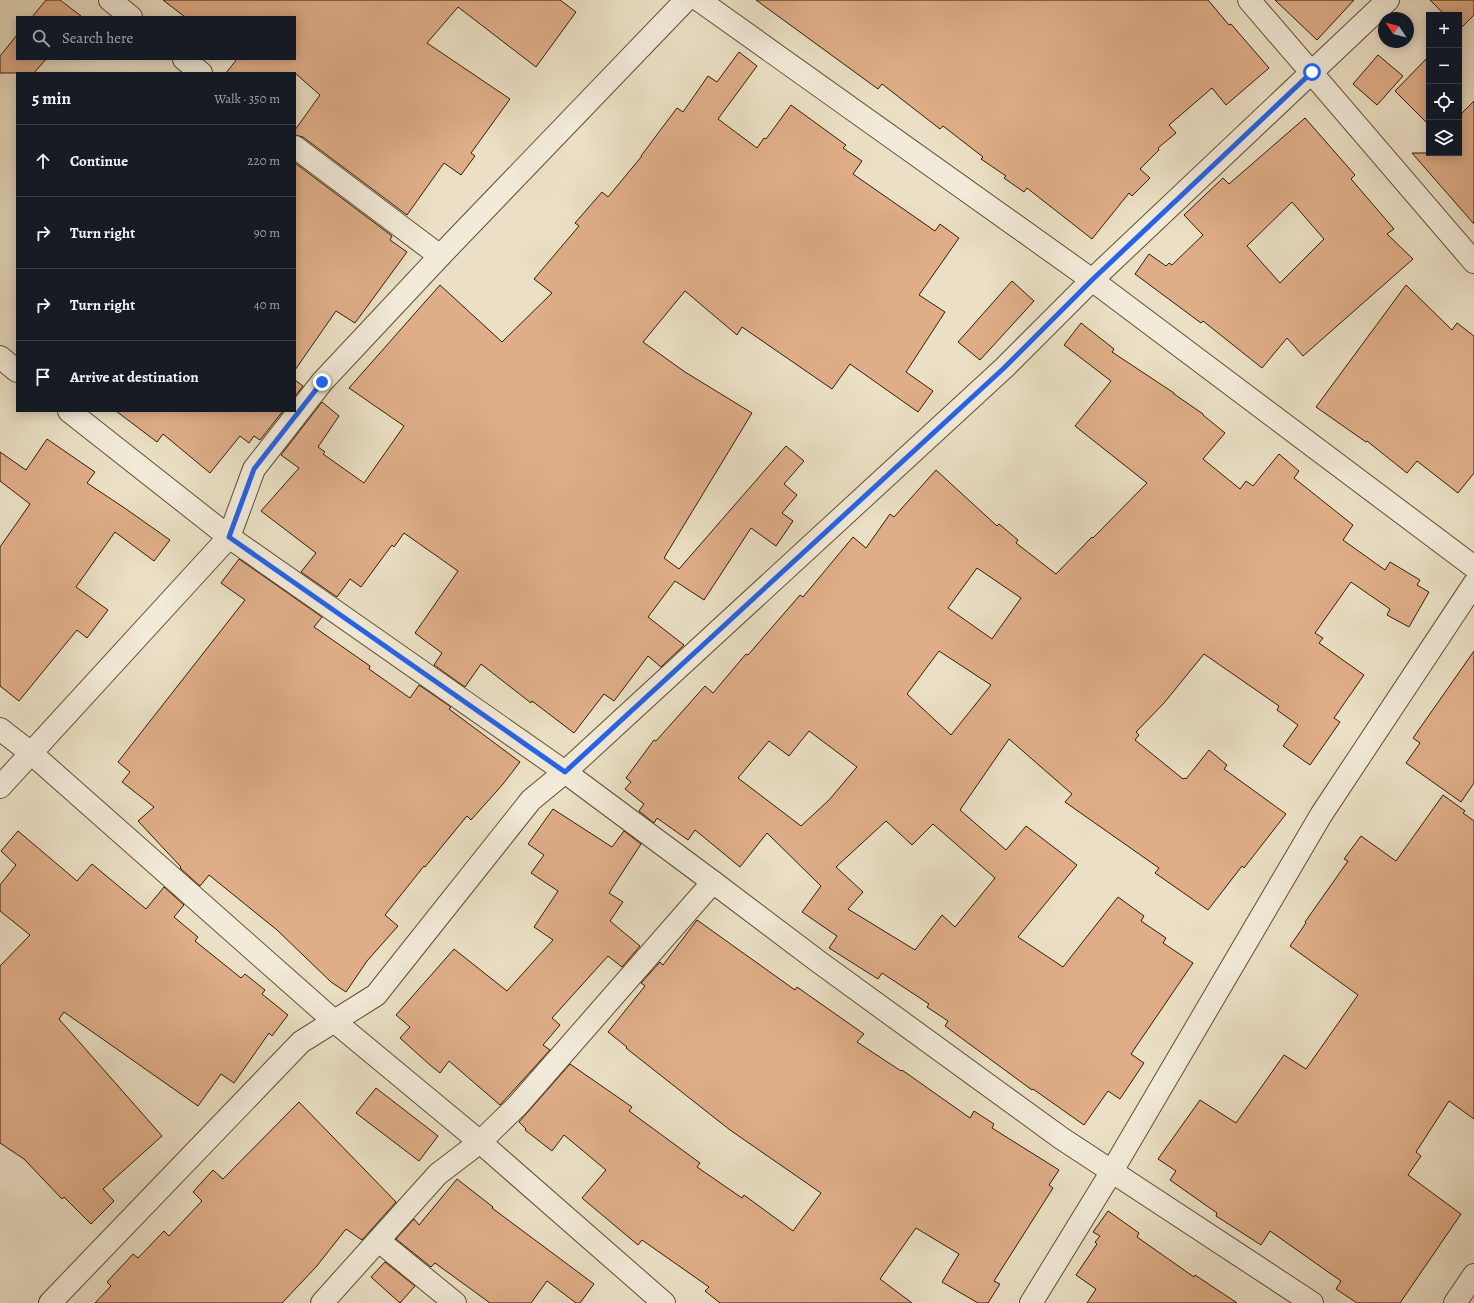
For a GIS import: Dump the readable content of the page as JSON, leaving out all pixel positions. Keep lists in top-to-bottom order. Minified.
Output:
{"north":"top left","page":{"map_buttons":["+","−"],"search":"Search here","heading":["5 min","Walk · 350 m"],"list":[["Continue","220 m"],["Turn right","90 m"],["Turn right","40 m"],"Arrive at destination"]}}
